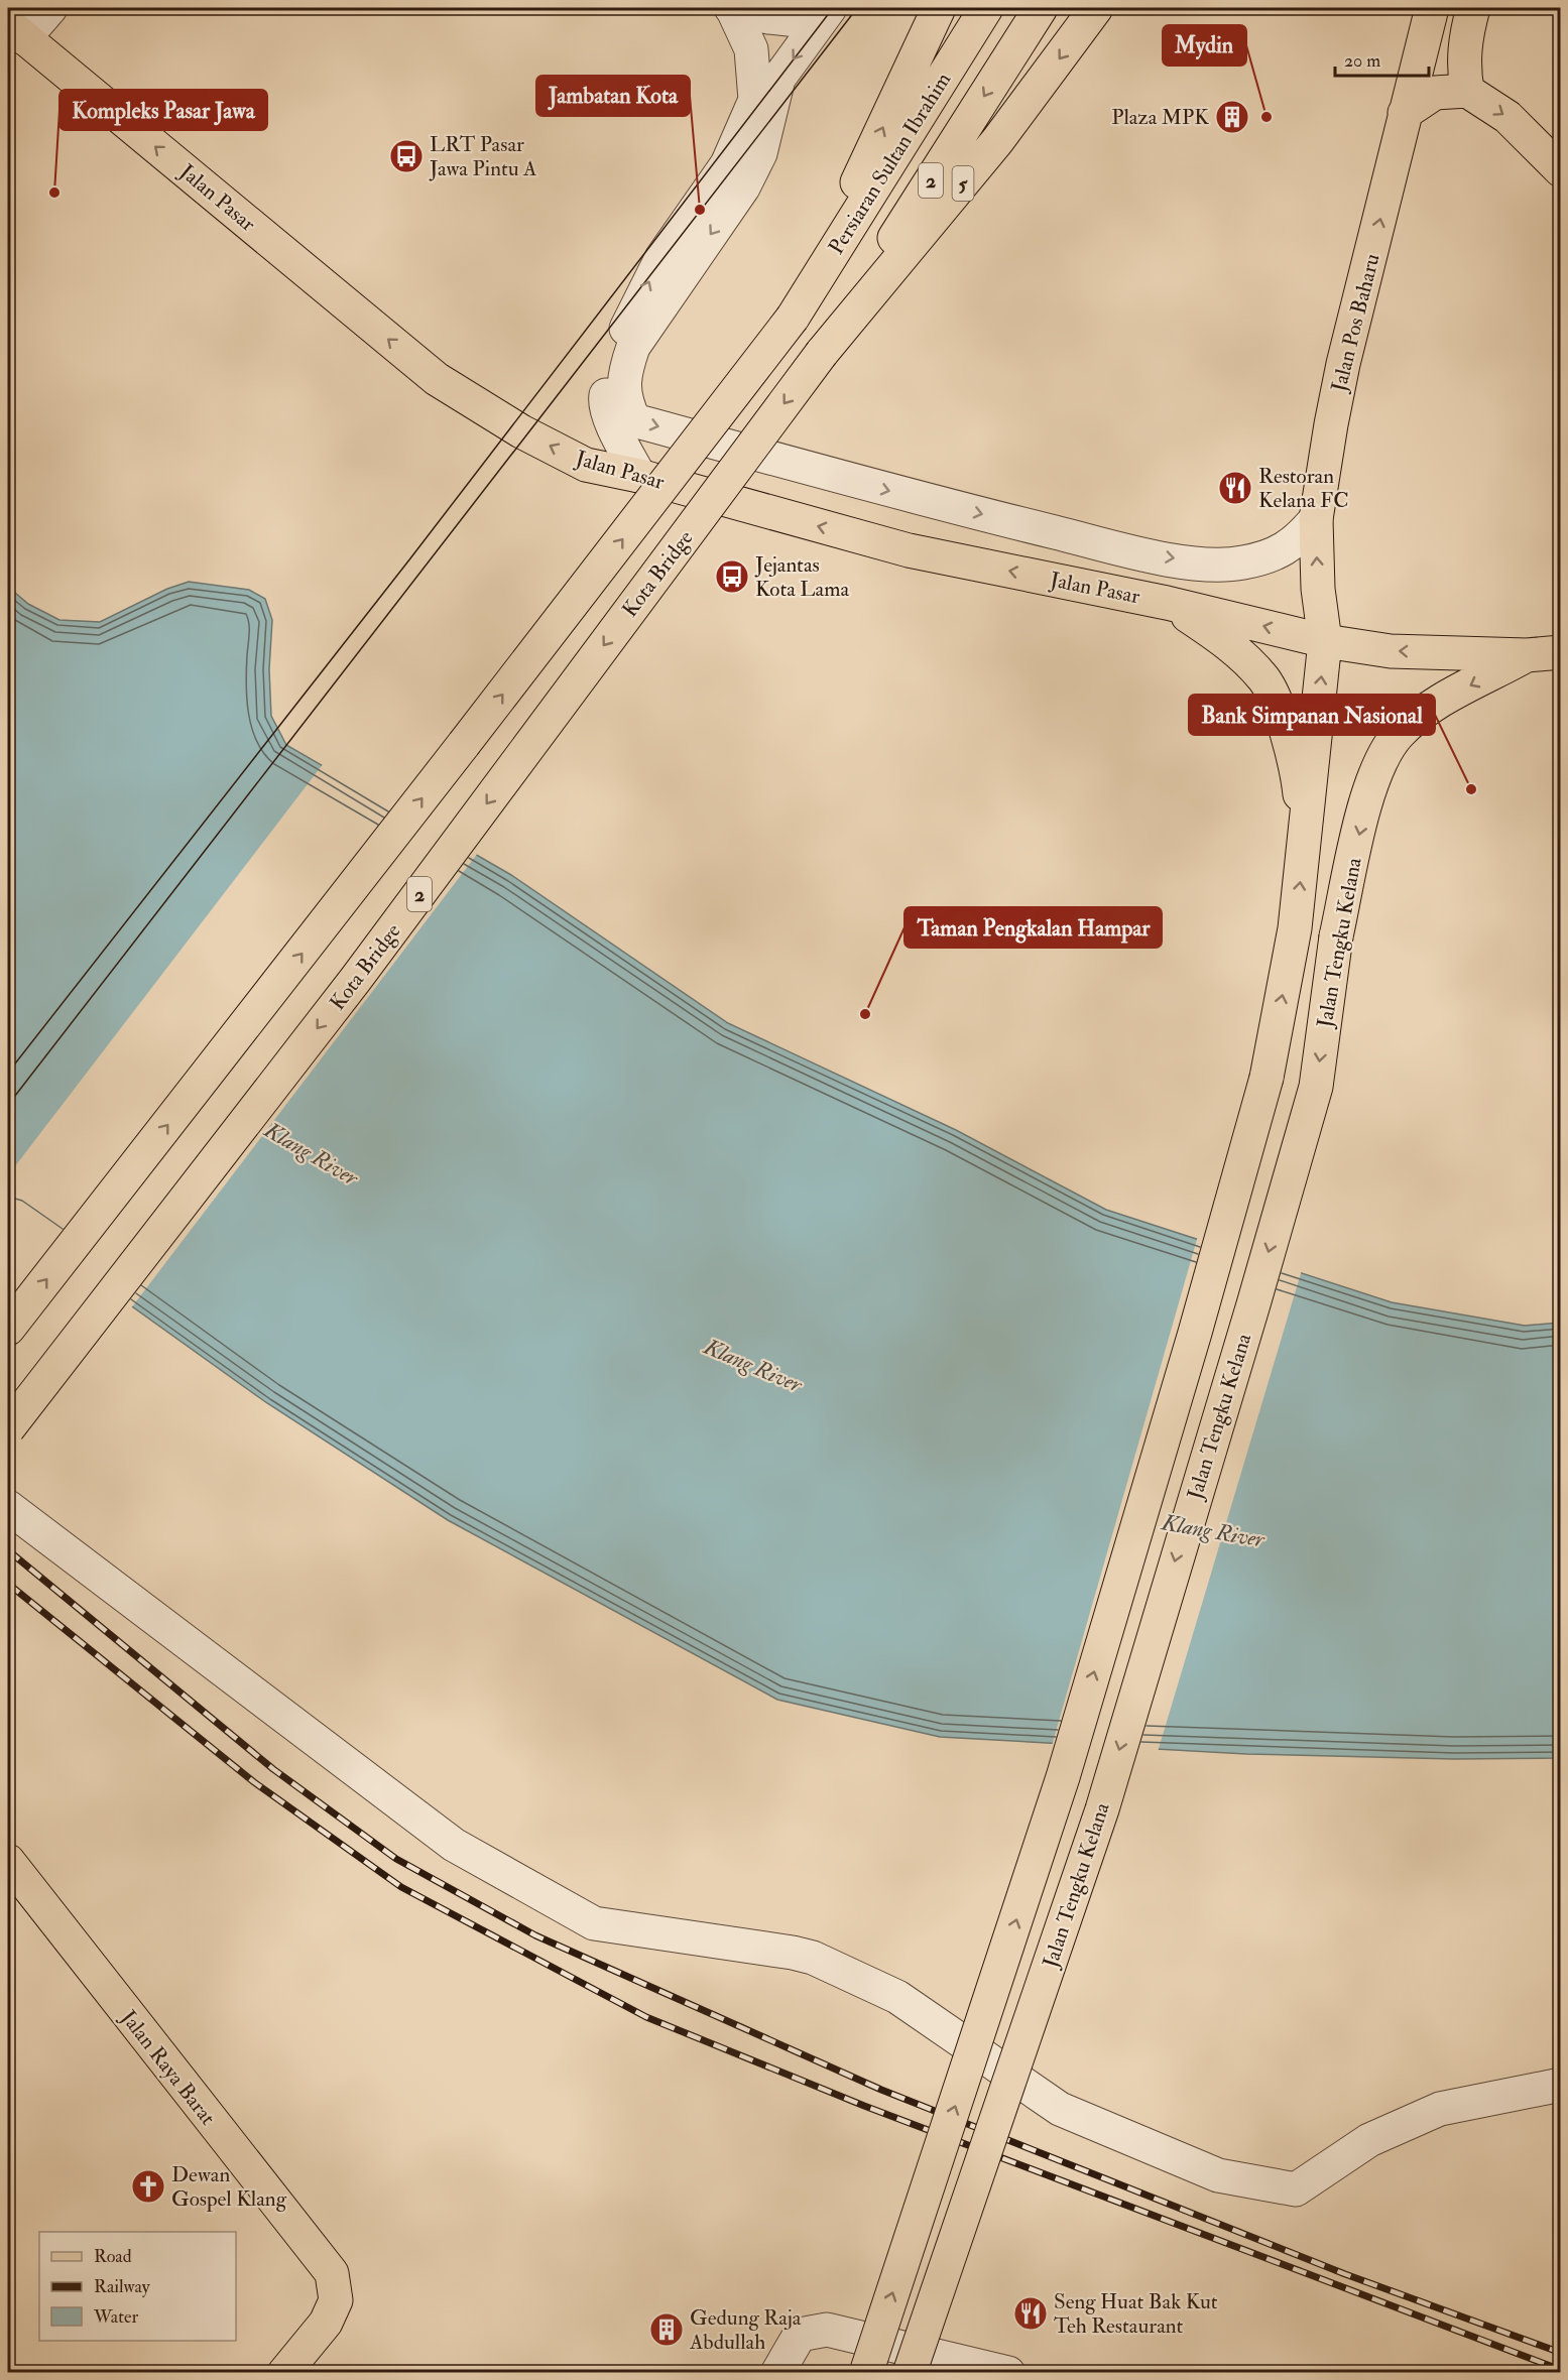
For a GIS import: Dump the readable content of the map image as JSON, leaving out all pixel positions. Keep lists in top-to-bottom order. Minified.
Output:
{"streets":{"main road":["Persiaran Sultan Ibrahim","2","5","Jalan Pasar","Jalan Pos Baharu","Kota Bridge","Jalan Tengku Kelana","Jalan Raya Barat"]},"crossings":[["Persiaran Sultan Ibrahim","2"],["Persiaran Sultan Ibrahim","5"],["Persiaran Sultan Ibrahim","Kota Bridge"],["5","Kota Bridge"],["Jalan Pasar","Jalan Pos Baharu"],["Jalan Pasar","Jalan Tengku Kelana"]],"one_way":["Jalan Pasar","Jalan Pos Baharu"],"water":["Klang River"],"places":{"building":["Plaza MPK","Gedung Raja Abdullah"],"other":["Mydin","Kompleks Pasar Jawa","Jambatan Kota","Bank Simpanan Nasional","Taman Pengkalan Hampar"],"bus stop":["LRT Pasar Jawa Pintu A","Jejantas Kota Lama"],"restaurant":["Restoran Kelana FC","Seng Huat Bak Kut Teh Restaurant"],"church":["Dewan Gospel Klang"]},"legend":["Road","Railway","Water"],"scale_bar":"20 m"}
